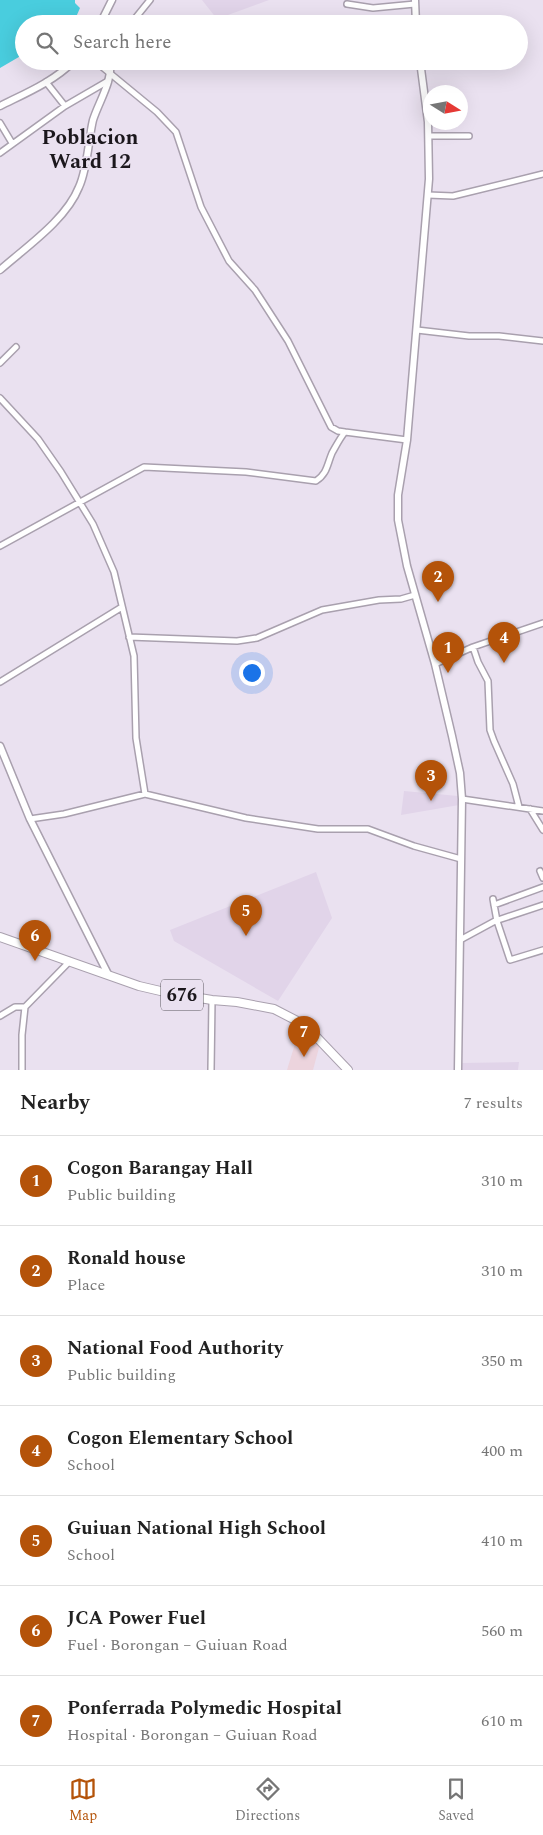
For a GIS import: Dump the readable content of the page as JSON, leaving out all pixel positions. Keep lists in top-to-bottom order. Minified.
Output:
{"streets":{"main road":["676"]},"districts":["Poblacion Ward 12"],"north":"right","page":{"search":"Search here","pins":["2","4","1","3","5","6","7"],"heading":["Nearby","7 results"],"list":[{"mark":"1","name":"Cogon Barangay Hall","note":"Public building","value":"310 m"},{"mark":"2","name":"Ronald house","note":"Place","value":"310 m"},{"mark":"3","name":"National Food Authority","note":"Public building","value":"350 m"},{"mark":"4","name":"Cogon Elementary School","note":"School","value":"400 m"},{"mark":"5","name":"Guiuan National High School","note":"School","value":"410 m"},{"mark":"6","name":"JCA Power Fuel","note":"Fuel · Borongan – Guiuan Road","value":"560 m"},{"mark":"7","name":"Ponferrada Polymedic Hospital","note":"Hospital · Borongan – Guiuan Road","value":"610 m"}],"nav":["Map","Directions","Saved"]}}
